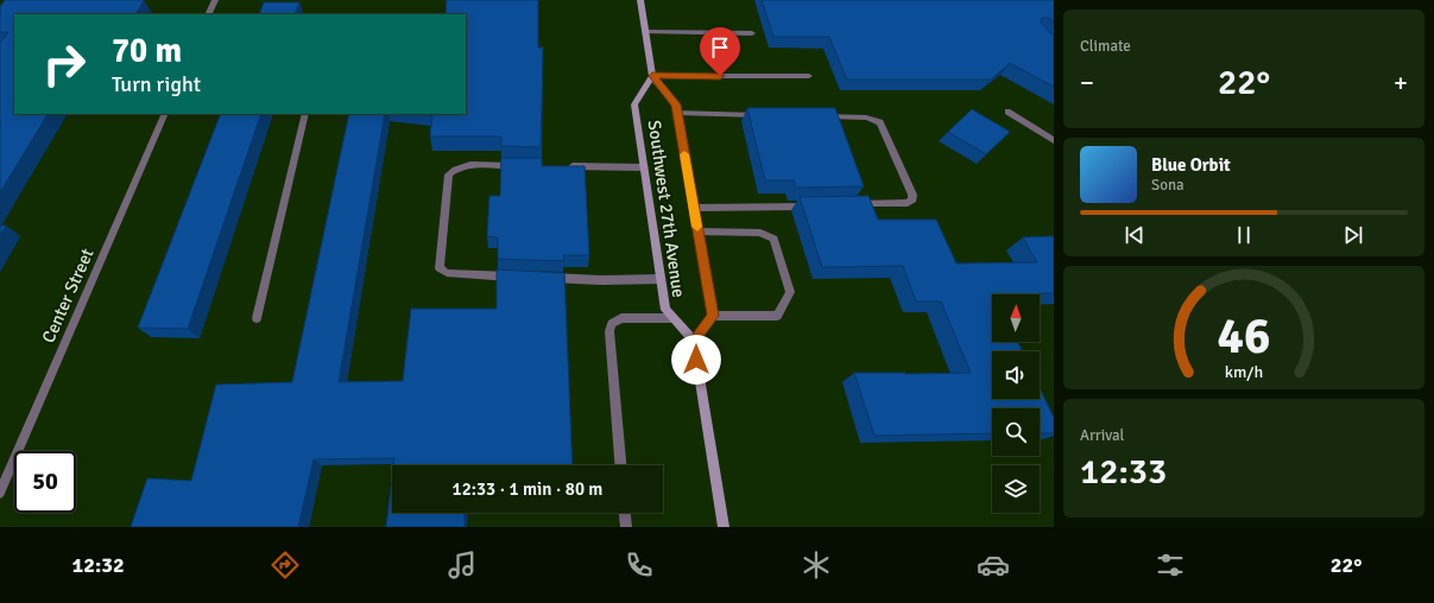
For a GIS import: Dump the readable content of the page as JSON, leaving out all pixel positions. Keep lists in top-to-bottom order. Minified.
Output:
{"streets":{"main road":["Southwest 27th Avenue"],"street":["Center Street"]},"north":"top","page":{"tile":["Climate",["Arrival","12:33"]],"turn":["70 m","Turn right"],"heat":["−","22°","+"],"song":["Blue Orbit","Sona"],"limit":"50","trip":"12:33 · 1 min · 80 m","tabs":["12:32","22°"],"gauge":["46","km/h"]}}
